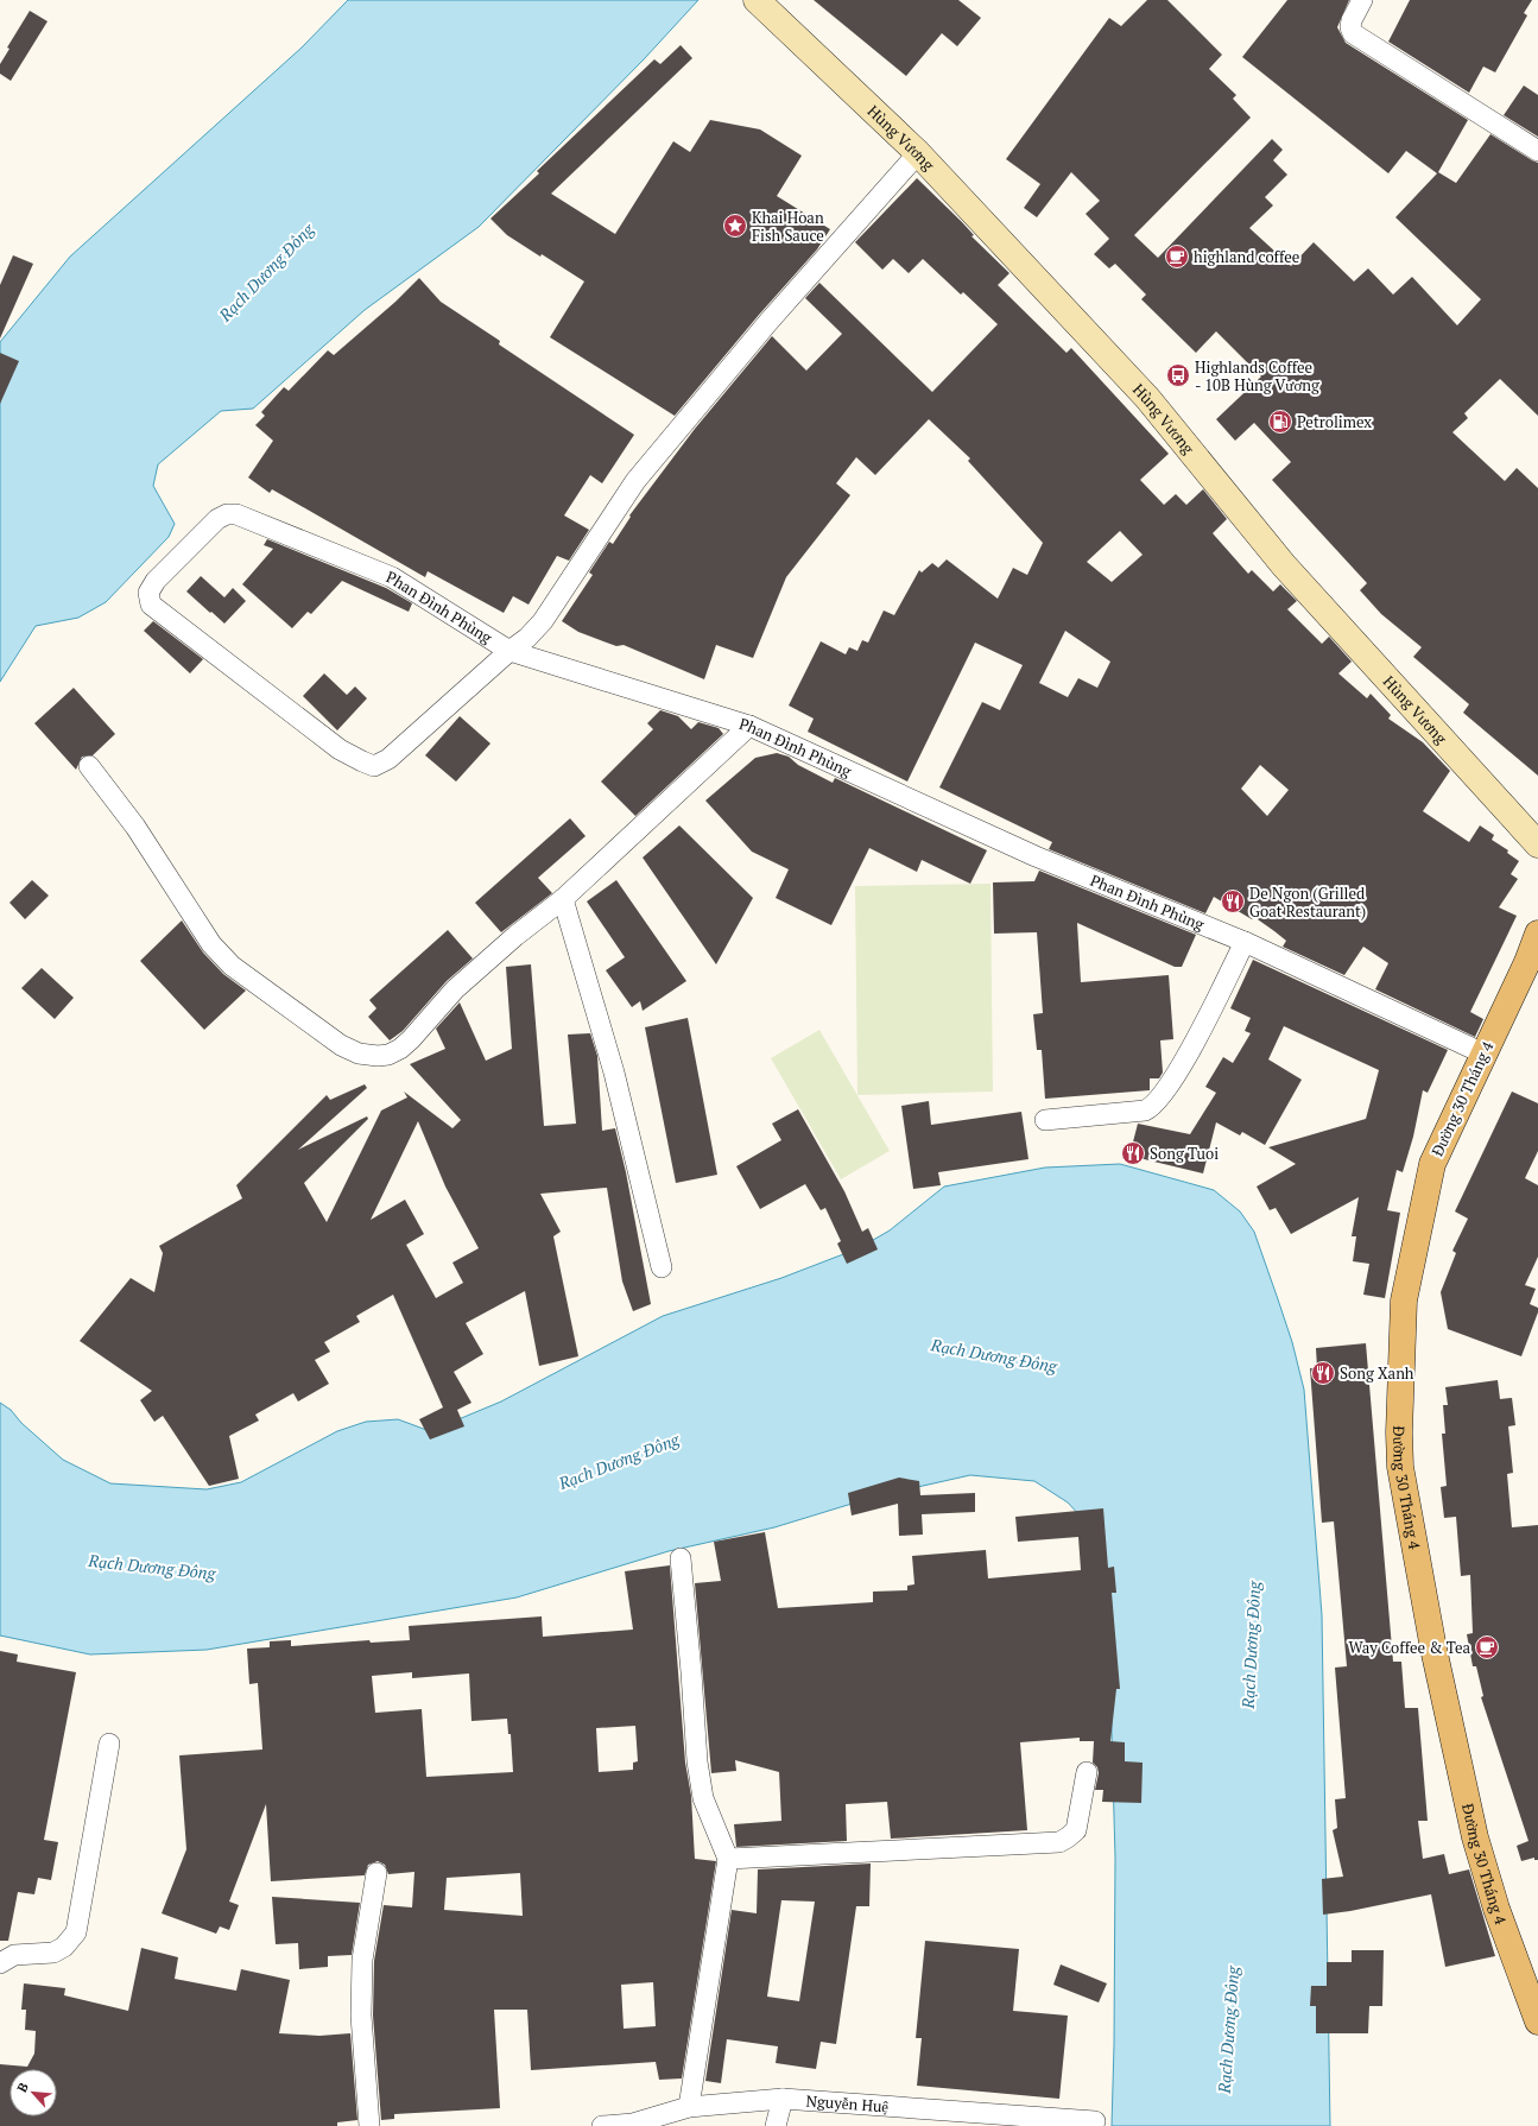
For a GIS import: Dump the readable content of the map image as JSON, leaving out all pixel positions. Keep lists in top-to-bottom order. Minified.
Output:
{"streets":{"main road":["Hùng Vương","Đường 30 Tháng 4"],"street":["Phan Đình Phùng","Nguyễn Huệ"]},"crossings":[["Phan Đình Phùng","Đường 30 Tháng 4"]],"water":["Rạch Dương Đông"],"places":{"place":["Khai Hoan Fish Sauce"],"cafe":["highland coffee","Way Coffee & Tea"],"bus stop":["Highlands Coffee - 10B Hùng Vương"],"fuel station":["Petrolimex"],"restaurant":["De Ngon (Grilled Goat Restaurant)","Song Tuoi","Song Xanh"]},"north":"top left"}
